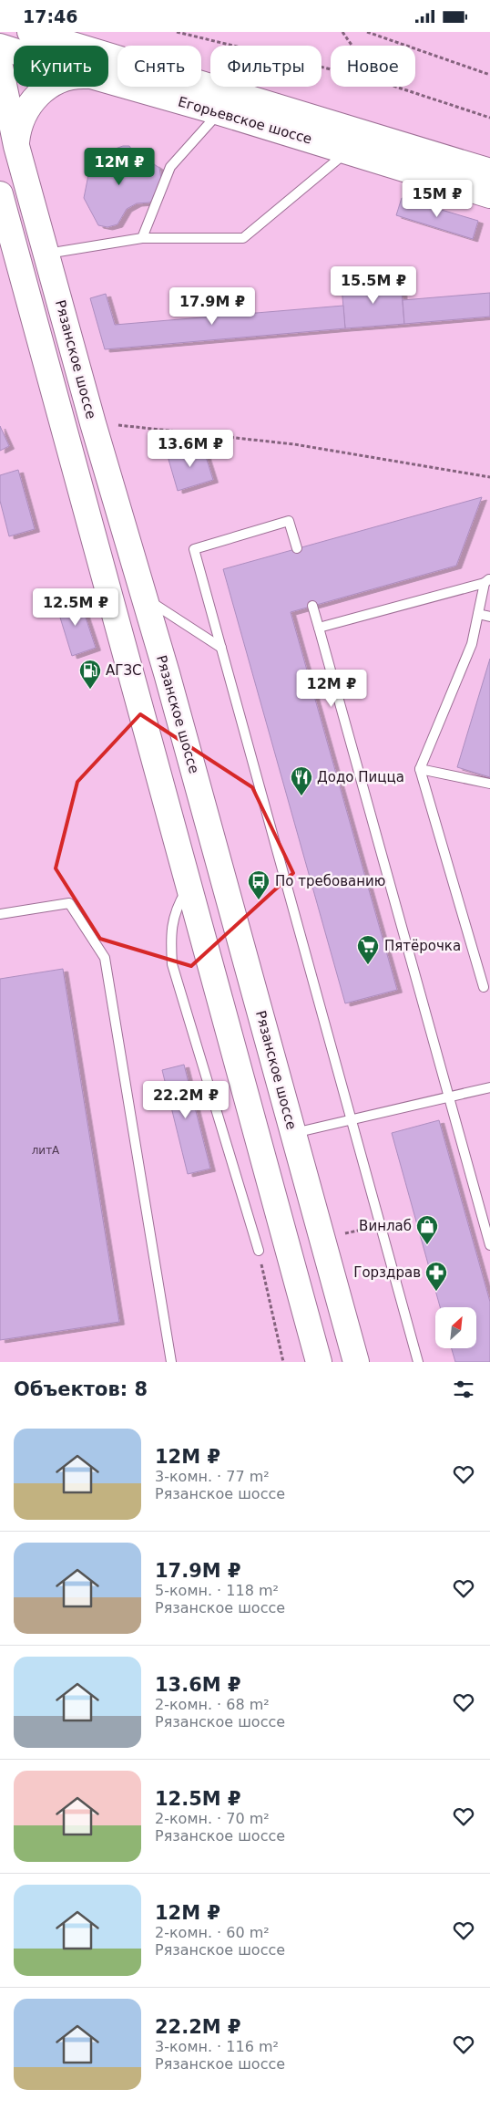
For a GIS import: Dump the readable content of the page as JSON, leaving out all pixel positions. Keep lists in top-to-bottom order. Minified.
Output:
{"streets":{"main road":["Егорьевское шоссе","Рязанское шоссе"]},"places":{"fuel station":["АГЗС"],"restaurant":["Додо Пицца"],"bus stop":["По требованию"],"supermarket":["Пятёрочка"],"shop":["Винлаб"],"pharmacy":["Горздрав"]},"house_numbers":["литА"],"north":"top right","page":{"status":"17:46","chip":["Купить","Снять","Фильтры","Новое"],"price":["12M ₽","15M ₽","15.5M ₽","17.9M ₽","13.6M ₽","12.5M ₽","12M ₽","22.2M ₽"],"heading":"Объектов: 8","list":[{"name":"12M ₽","note":"3-комн. · 77 m² · Рязанское шоссе"},{"name":"17.9M ₽","note":"5-комн. · 118 m² · Рязанское шоссе"},{"name":"13.6M ₽","note":"2-комн. · 68 m² · Рязанское шоссе"},{"name":"12.5M ₽","note":"2-комн. · 70 m² · Рязанское шоссе"},{"name":"12M ₽","note":"2-комн. · 60 m² · Рязанское шоссе"},{"name":"22.2M ₽","note":"3-комн. · 116 m² · Рязанское шоссе"}]}}
